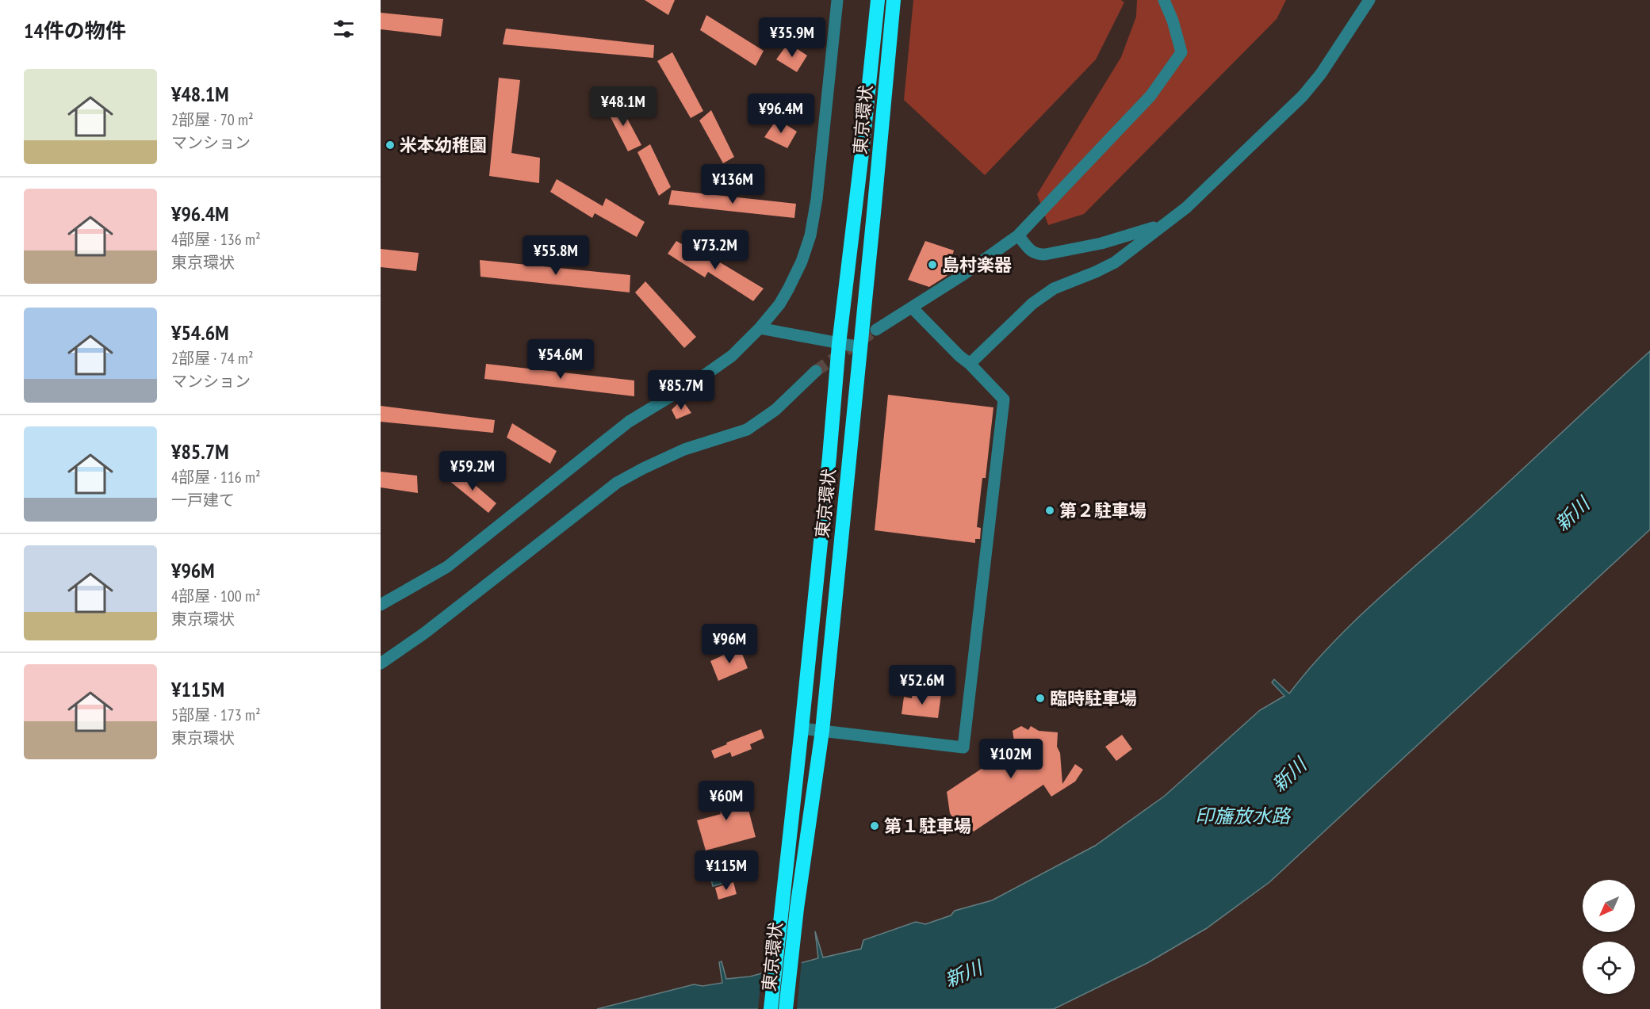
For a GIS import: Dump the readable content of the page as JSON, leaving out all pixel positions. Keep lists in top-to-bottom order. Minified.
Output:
{"streets":{"highway":["東京環状"]},"water":["新川","印旛放水路"],"places":["米本幼稚園","島村楽器","第２駐車場","臨時駐車場","第１駐車場"],"north":"bottom left","page":{"heading":"14件の物件","price":["¥35.9M","¥48.1M","¥96.4M","¥136M","¥73.2M","¥55.8M","¥54.6M","¥85.7M","¥59.2M","¥96M","¥52.6M","¥102M","¥60M","¥115M"],"list":[{"name":"¥48.1M","note":"2部屋 · 70 m² · マンション"},{"name":"¥96.4M","note":"4部屋 · 136 m² · 東京環状"},{"name":"¥54.6M","note":"2部屋 · 74 m² · マンション"},{"name":"¥85.7M","note":"4部屋 · 116 m² · 一戸建て"},{"name":"¥96M","note":"4部屋 · 100 m² · 東京環状"},{"name":"¥115M","note":"5部屋 · 173 m² · 東京環状"}]}}
